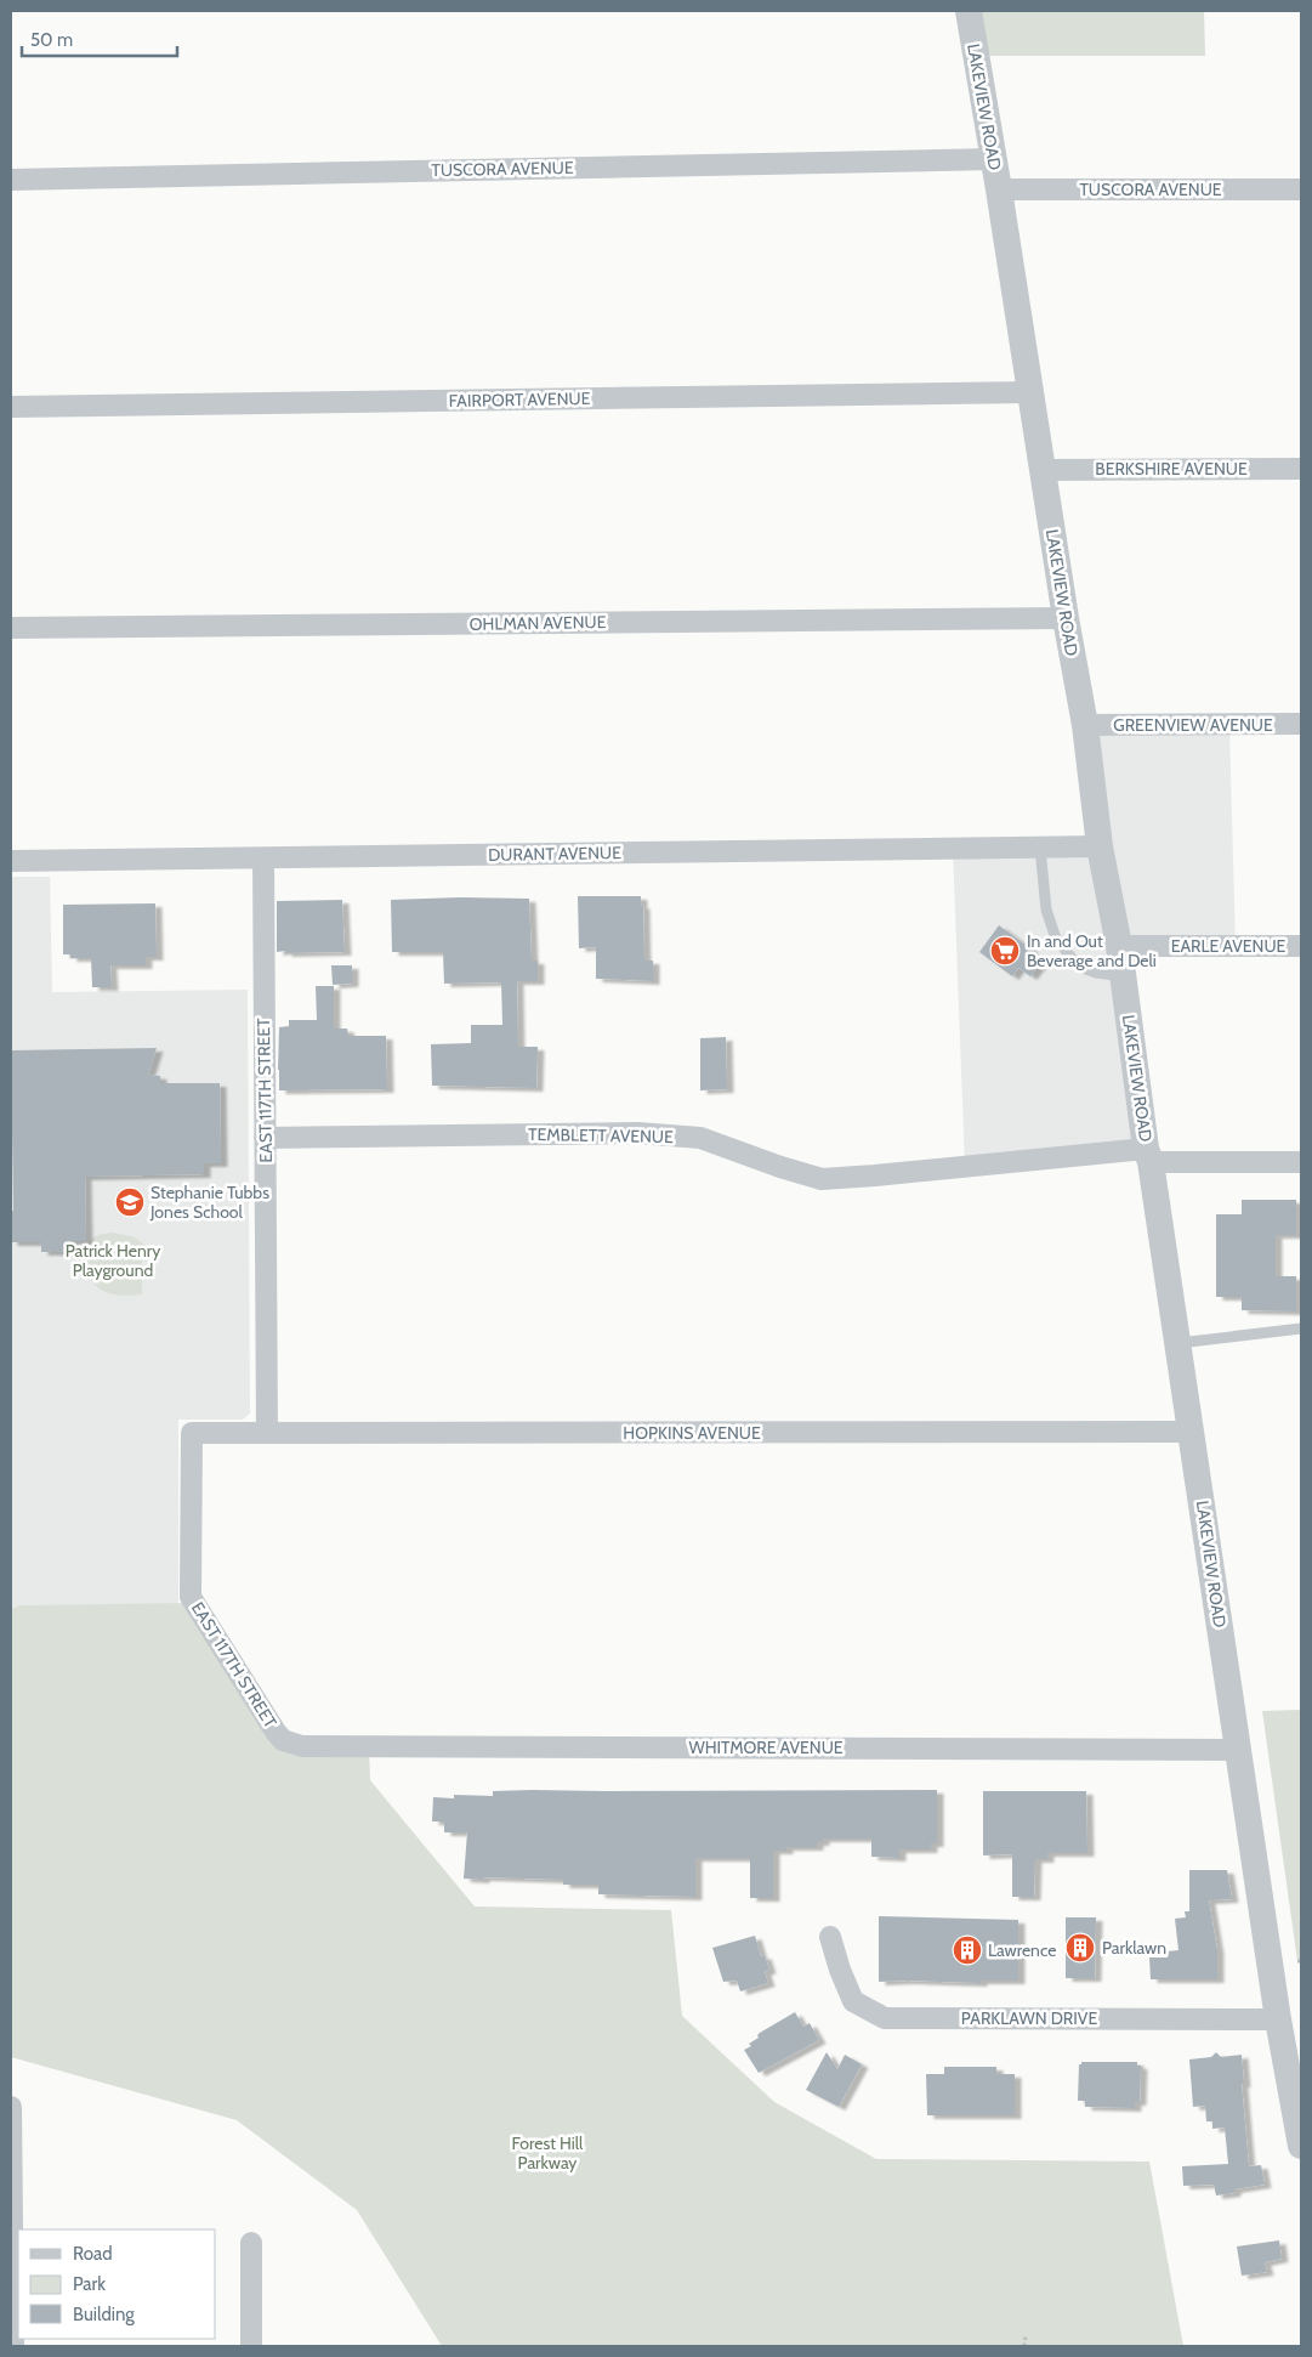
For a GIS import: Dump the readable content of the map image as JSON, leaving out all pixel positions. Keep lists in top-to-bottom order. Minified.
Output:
{"streets":{"street":["LAKEVIEW ROAD","TUSCORA AVENUE","FAIRPORT AVENUE","BERKSHIRE AVENUE","OHLMAN AVENUE","GREENVIEW AVENUE","DURANT AVENUE","EARLE AVENUE","EAST 117TH STREET","TEMBLETT AVENUE","HOPKINS AVENUE","WHITMORE AVENUE","PARKLAWN DRIVE"]},"crossings":[["LAKEVIEW ROAD","TUSCORA AVENUE"],["LAKEVIEW ROAD","FAIRPORT AVENUE"],["LAKEVIEW ROAD","BERKSHIRE AVENUE"],["LAKEVIEW ROAD","OHLMAN AVENUE"],["LAKEVIEW ROAD","GREENVIEW AVENUE"],["LAKEVIEW ROAD","DURANT AVENUE"],["LAKEVIEW ROAD","EARLE AVENUE"],["LAKEVIEW ROAD","TEMBLETT AVENUE"],["LAKEVIEW ROAD","HOPKINS AVENUE"],["LAKEVIEW ROAD","WHITMORE AVENUE"],["LAKEVIEW ROAD","PARKLAWN DRIVE"],["DURANT AVENUE","EAST 117TH STREET"],["EAST 117TH STREET","TEMBLETT AVENUE"],["EAST 117TH STREET","HOPKINS AVENUE"],["EAST 117TH STREET","WHITMORE AVENUE"]],"parks":["Patrick Henry Playground","Forest Hill Parkway"],"places":{"supermarket":["In and Out Beverage and Deli"],"school or university":["Stephanie Tubbs Jones School"],"building":["Parklawn","Lawrence"]},"legend":["Road","Park","Building"],"scale_bar":"50 m"}
